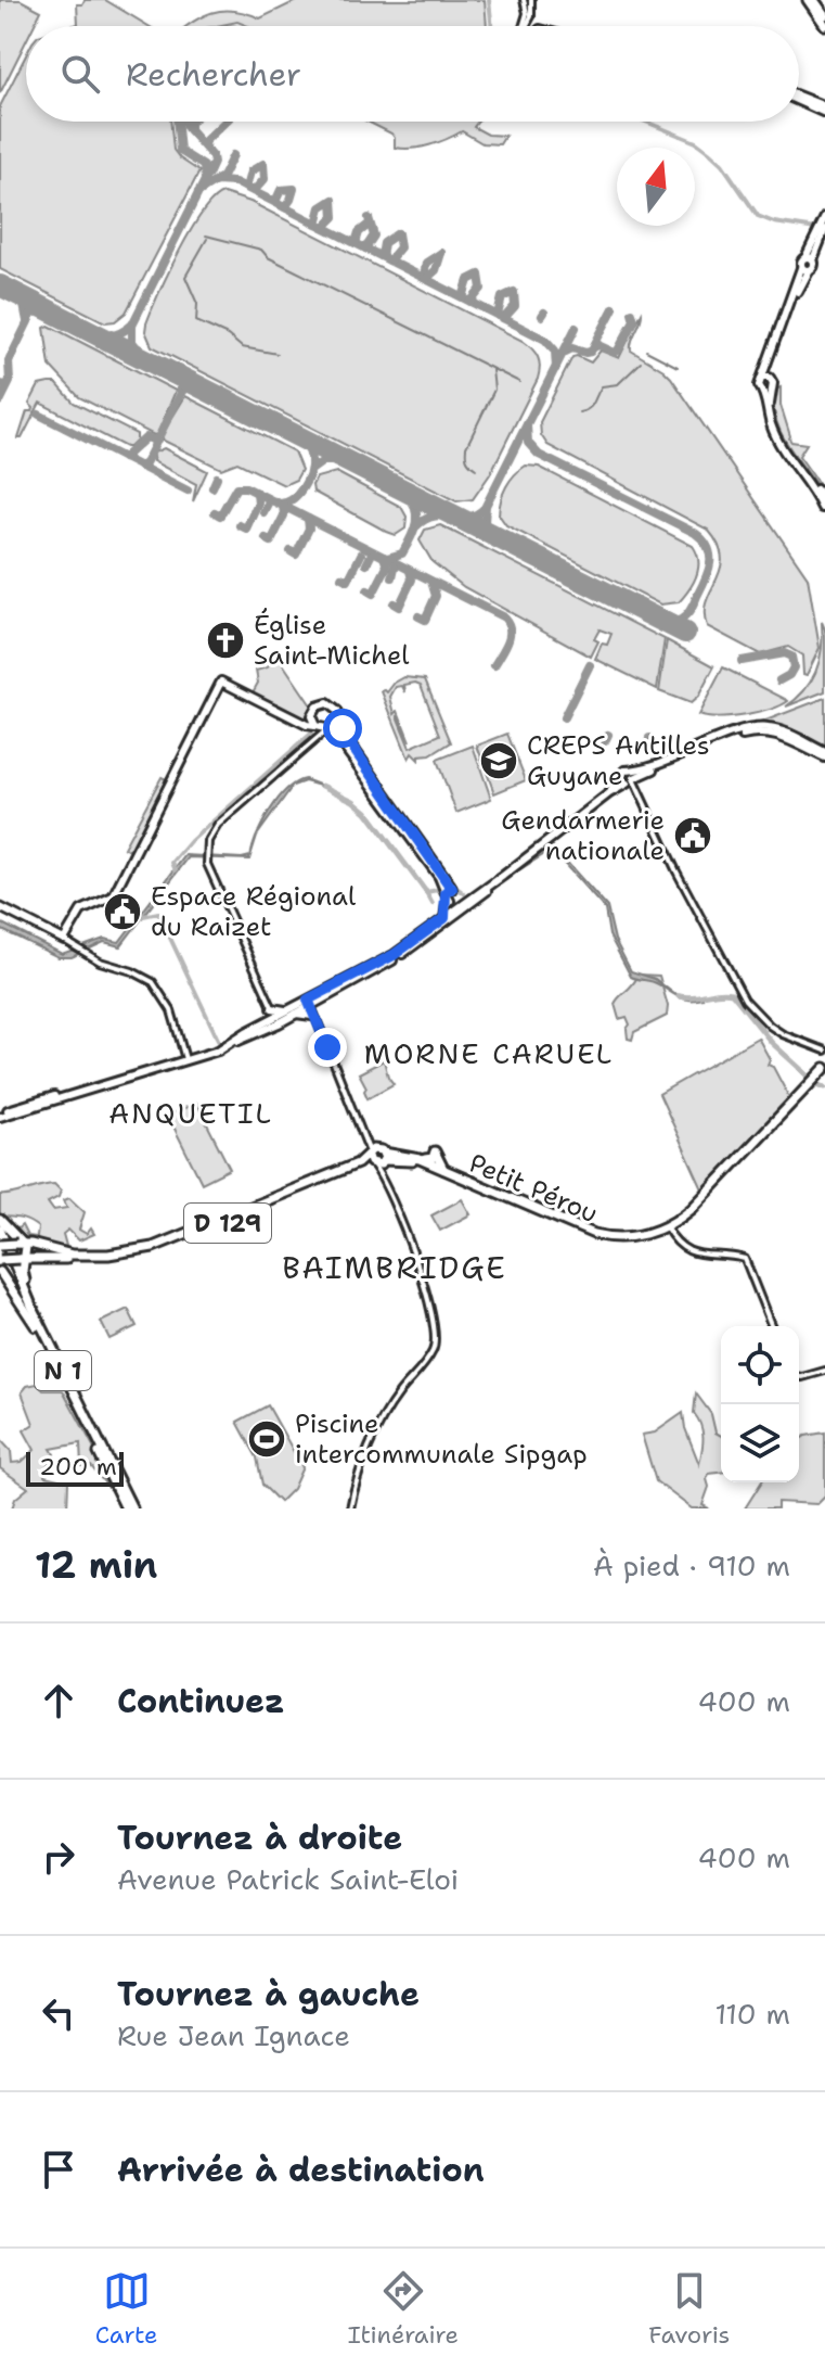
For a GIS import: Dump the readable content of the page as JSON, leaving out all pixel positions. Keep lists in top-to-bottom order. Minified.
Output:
{"streets":{"highway":["Petit Pérou","D 129","N 1"]},"crossings":[["Petit Pérou","D 129"],["D 129","N 1"]],"districts":["MORNE CARUEL","ANQUETIL","BAIMBRIDGE"],"places":{"church":["Église Saint-Michel"],"school or university":["CREPS Antilles Guyane"],"public building":["Gendarmerie nationale","Espace Régional du Raizet"],"sports":["Piscine intercommunale Sipgap"]},"scale_bar":"200 m","north":"top","page":{"search":"Rechercher","scale":"200 m","heading":["12 min","À pied · 910 m"],"list":[["Continuez","400 m"],["Tournez à droite","Avenue Patrick Saint-Eloi","400 m"],["Tournez à gauche","Rue Jean Ignace","110 m"],"Arrivée à destination"],"nav":["Carte","Itinéraire","Favoris"]}}
